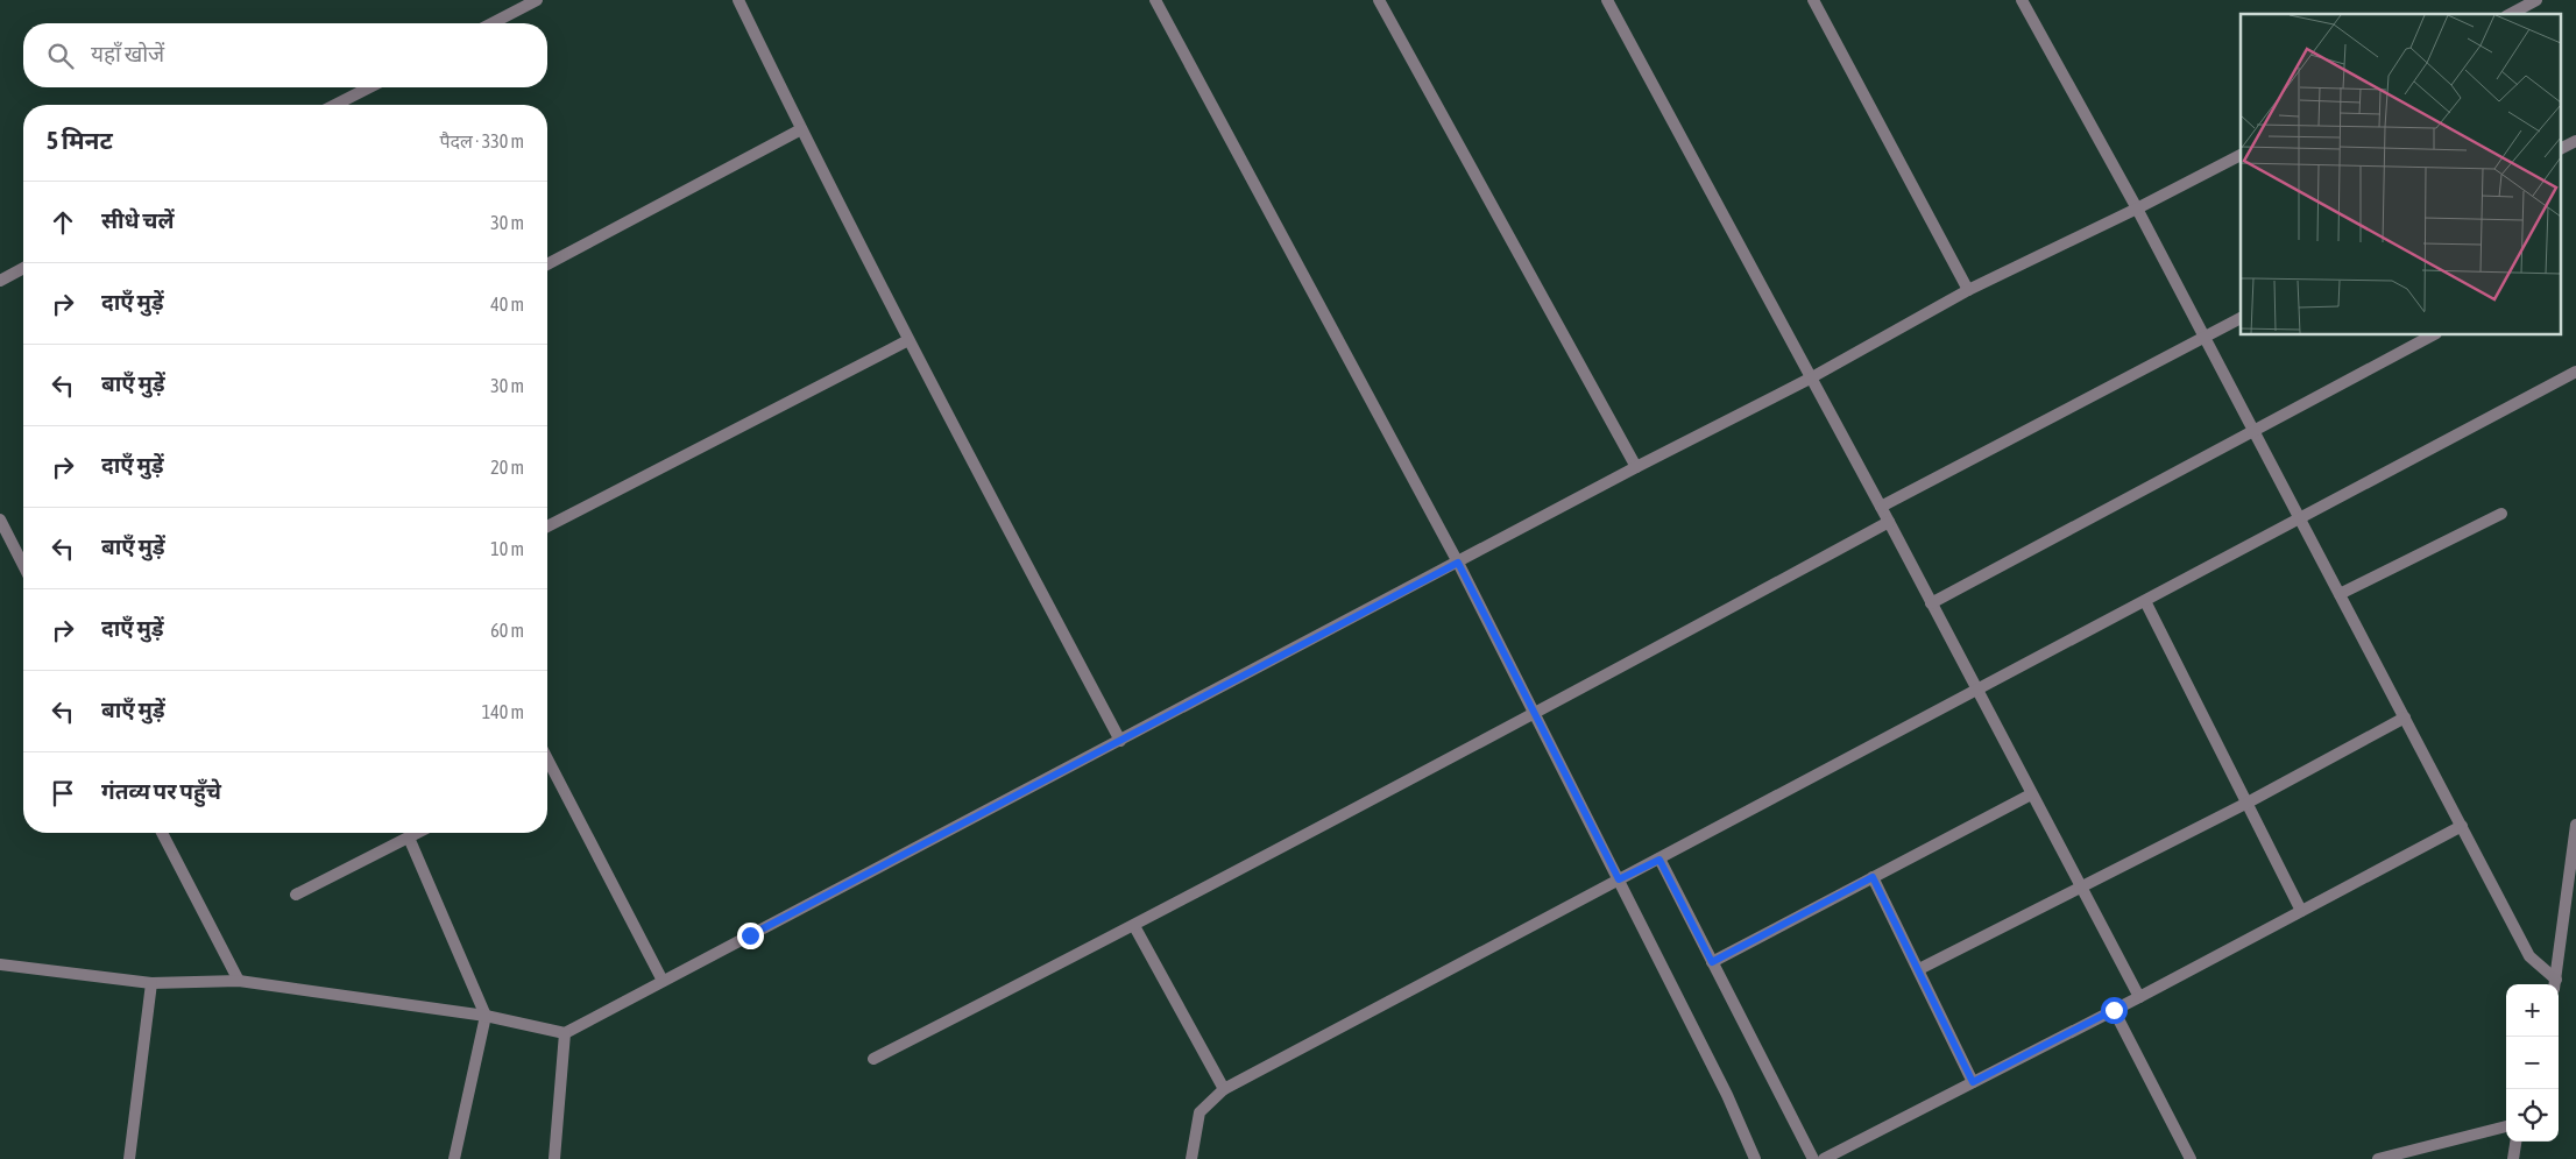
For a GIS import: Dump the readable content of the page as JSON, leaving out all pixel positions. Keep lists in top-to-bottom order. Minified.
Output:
{"page":{"search":"यहाँ खोजें","heading":["5 मिनट","पैदल · 330 m"],"list":[["सीधे चलें","30 m"],["दाएँ मुड़ें","40 m"],["बाएँ मुड़ें","30 m"],["दाएँ मुड़ें","20 m"],["बाएँ मुड़ें","10 m"],["दाएँ मुड़ें","60 m"],["बाएँ मुड़ें","140 m"],"गंतव्य पर पहुँचे"],"map_buttons":["+","−"]}}
